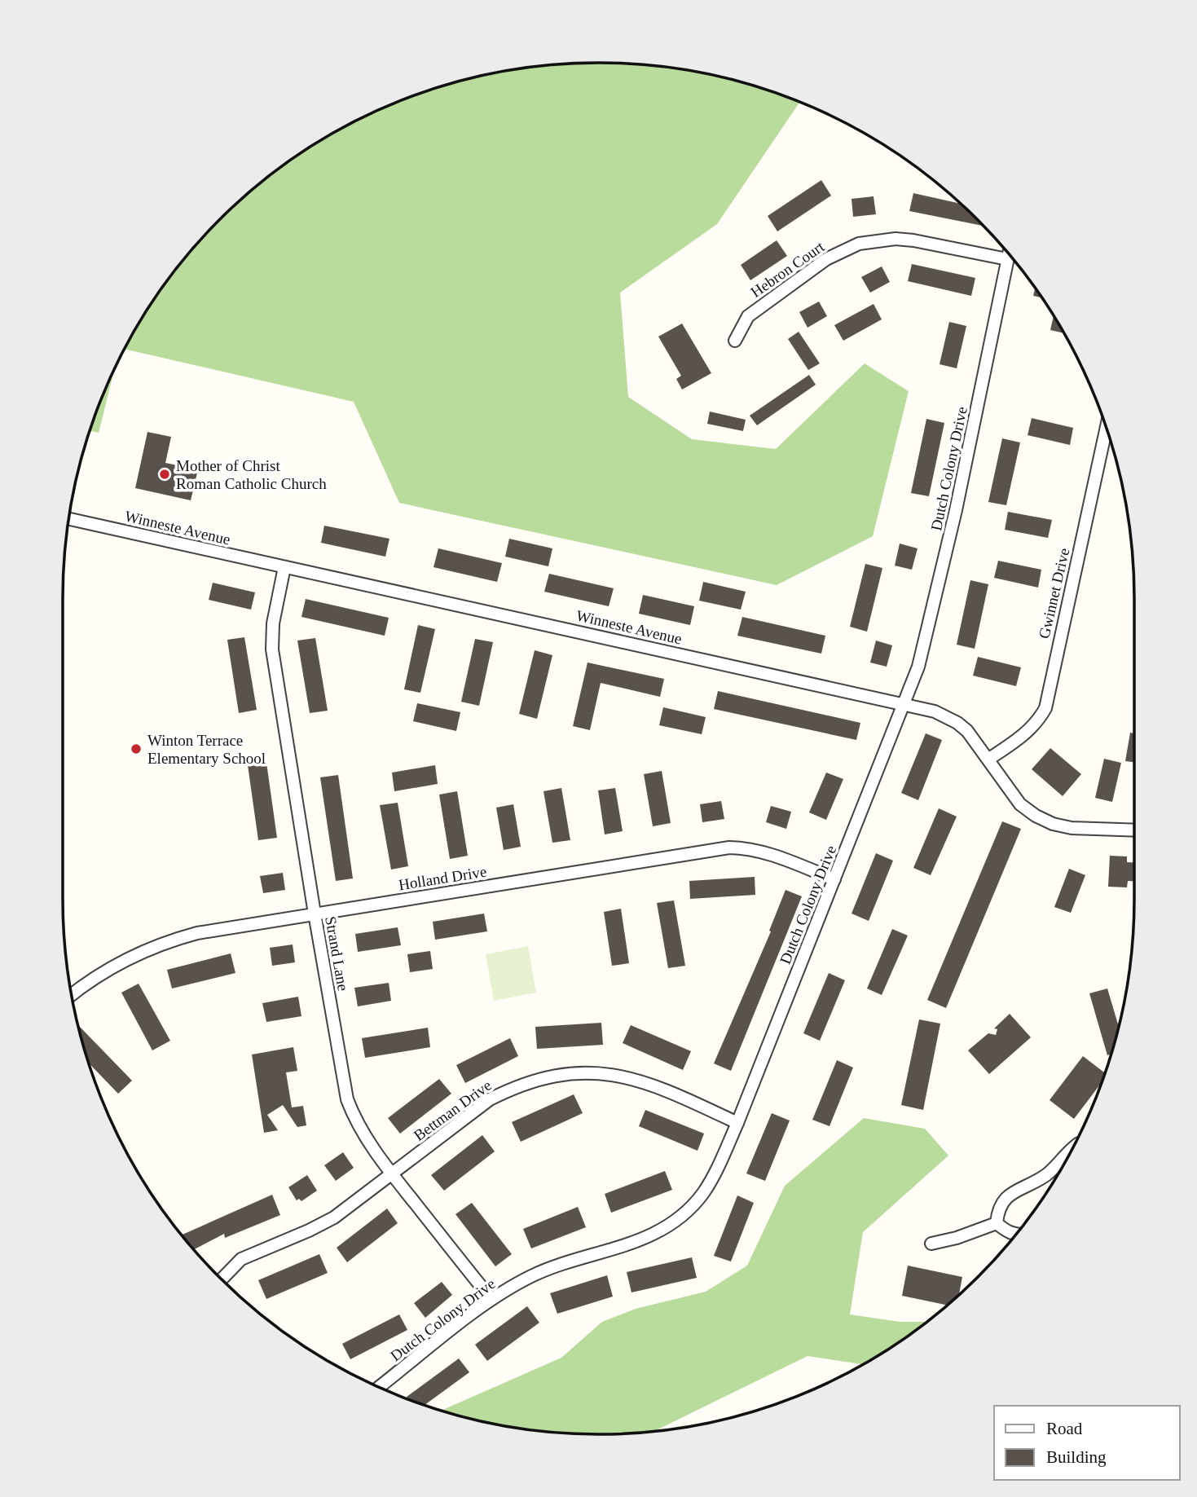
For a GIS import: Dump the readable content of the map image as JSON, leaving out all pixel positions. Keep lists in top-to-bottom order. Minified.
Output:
{"streets":{"street":["Hebron Court","Dutch Colony Drive","Winneste Avenue","Gwinnet Drive","Holland Drive","Strand Lane","Bettman Drive"]},"crossings":[["Hebron Court","Dutch Colony Drive"],["Dutch Colony Drive","Winneste Avenue"],["Dutch Colony Drive","Holland Drive"],["Dutch Colony Drive","Strand Lane"],["Dutch Colony Drive","Bettman Drive"],["Winneste Avenue","Gwinnet Drive"],["Winneste Avenue","Strand Lane"],["Holland Drive","Strand Lane"],["Strand Lane","Bettman Drive"]],"places":["Mother of Christ Roman Catholic Church","Winton Terrace Elementary School"],"legend":["Road","Building"]}
